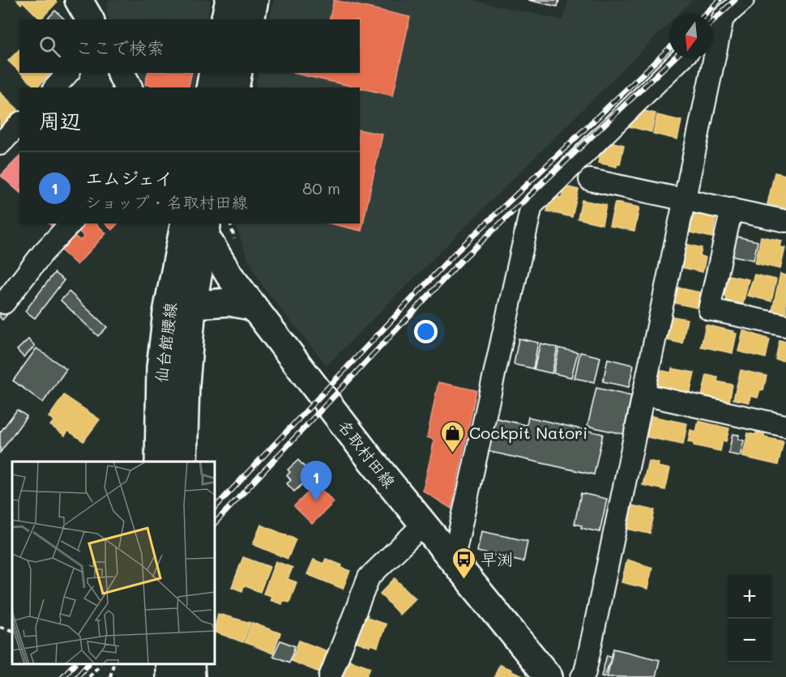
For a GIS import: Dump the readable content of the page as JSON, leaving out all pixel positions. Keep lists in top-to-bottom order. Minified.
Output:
{"streets":{"main road":["仙台館腰線","名取村田線"]},"crossings":[["仙台館腰線","名取村田線"]],"places":{"shop":["Cockpit Natori"],"bus stop":["早渕"]},"north":"bottom","page":{"search":"ここで検索","heading":"周辺","list":[{"mark":"1","name":"エムジェイ","note":"ショップ · 名取村田線","value":"80 m"}],"pins":"1","map_buttons":["+","−"]}}
